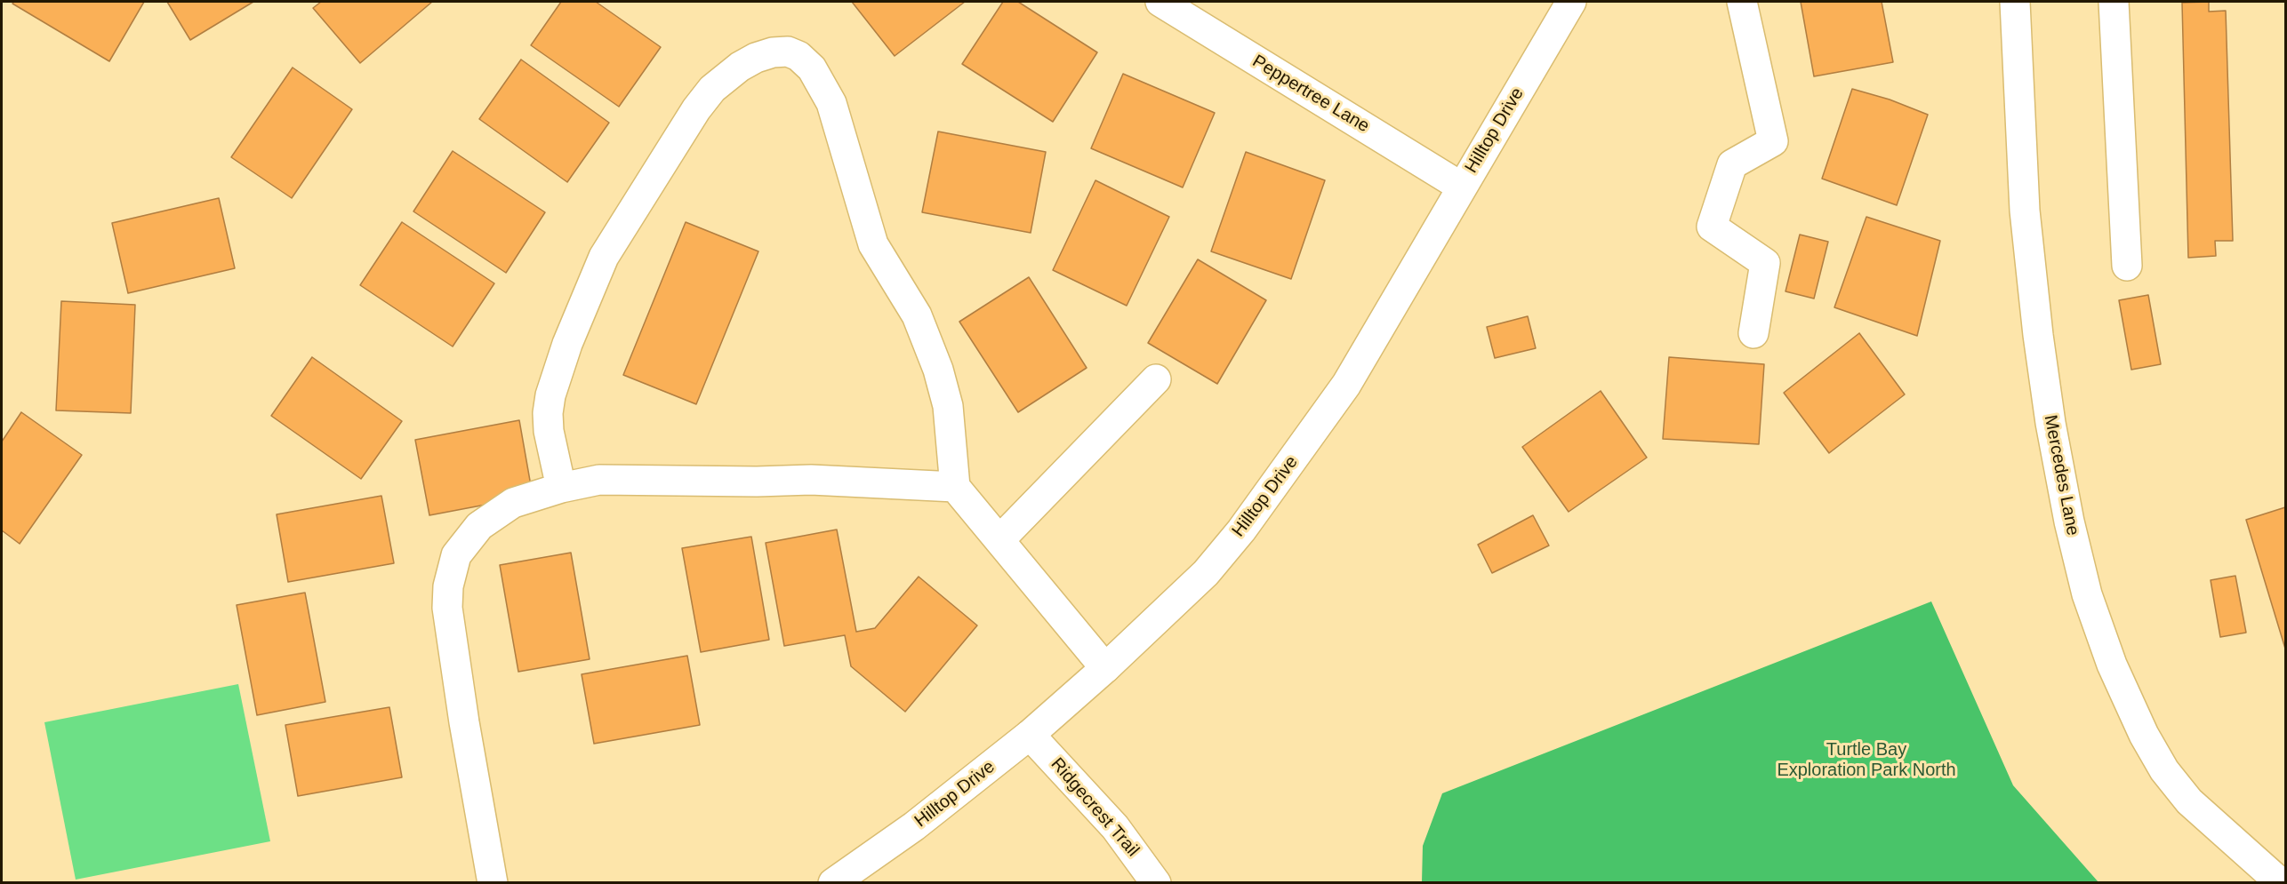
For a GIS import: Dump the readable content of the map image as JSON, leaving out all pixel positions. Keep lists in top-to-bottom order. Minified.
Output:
{"streets":{"street":["Peppertree Lane","Hilltop Drive","Mercedes Lane","Ridgecrest Trail"]},"crossings":[["Peppertree Lane","Hilltop Drive"],["Hilltop Drive","Ridgecrest Trail"]],"parks":["Turtle Bay Exploration Park North"]}
